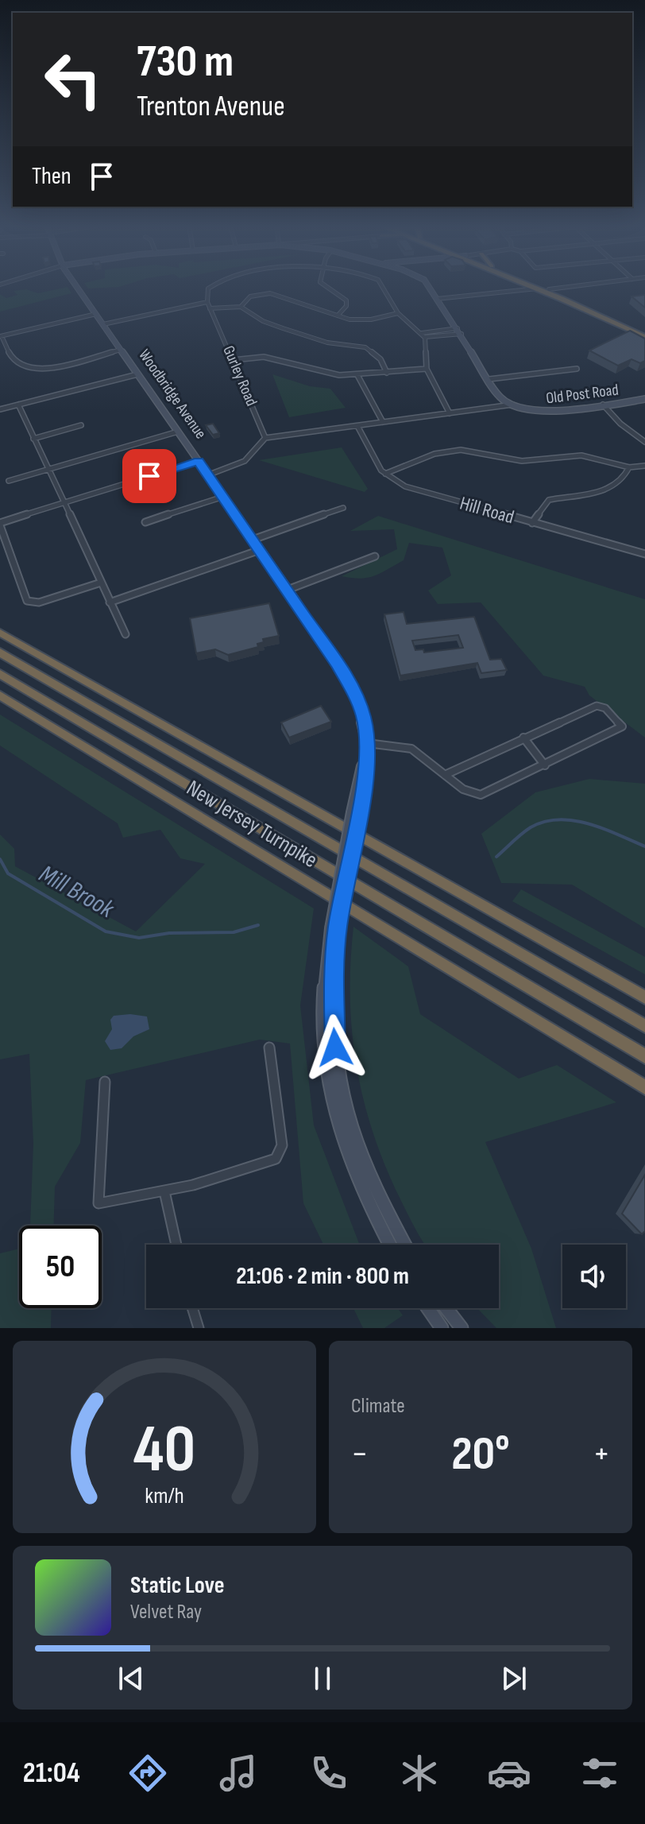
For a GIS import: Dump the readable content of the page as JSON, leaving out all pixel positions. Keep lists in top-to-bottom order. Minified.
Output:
{"streets":{"highway":["New Jersey Turnpike"],"main road":["Woodbridge Avenue","Old Post Road"],"street":["Gurley Road","Hill Road"]},"water":["Mill Brook"],"page":{"turn":["730 m","Trenton Avenue"],"then":"Then","limit":"50","trip":"21:06 · 2 min · 800 m","tile":"Climate","heat":["−","20°","+"],"song":["Static Love","Velvet Ray"],"tabs":"21:04","gauge":["40","km/h"]}}
